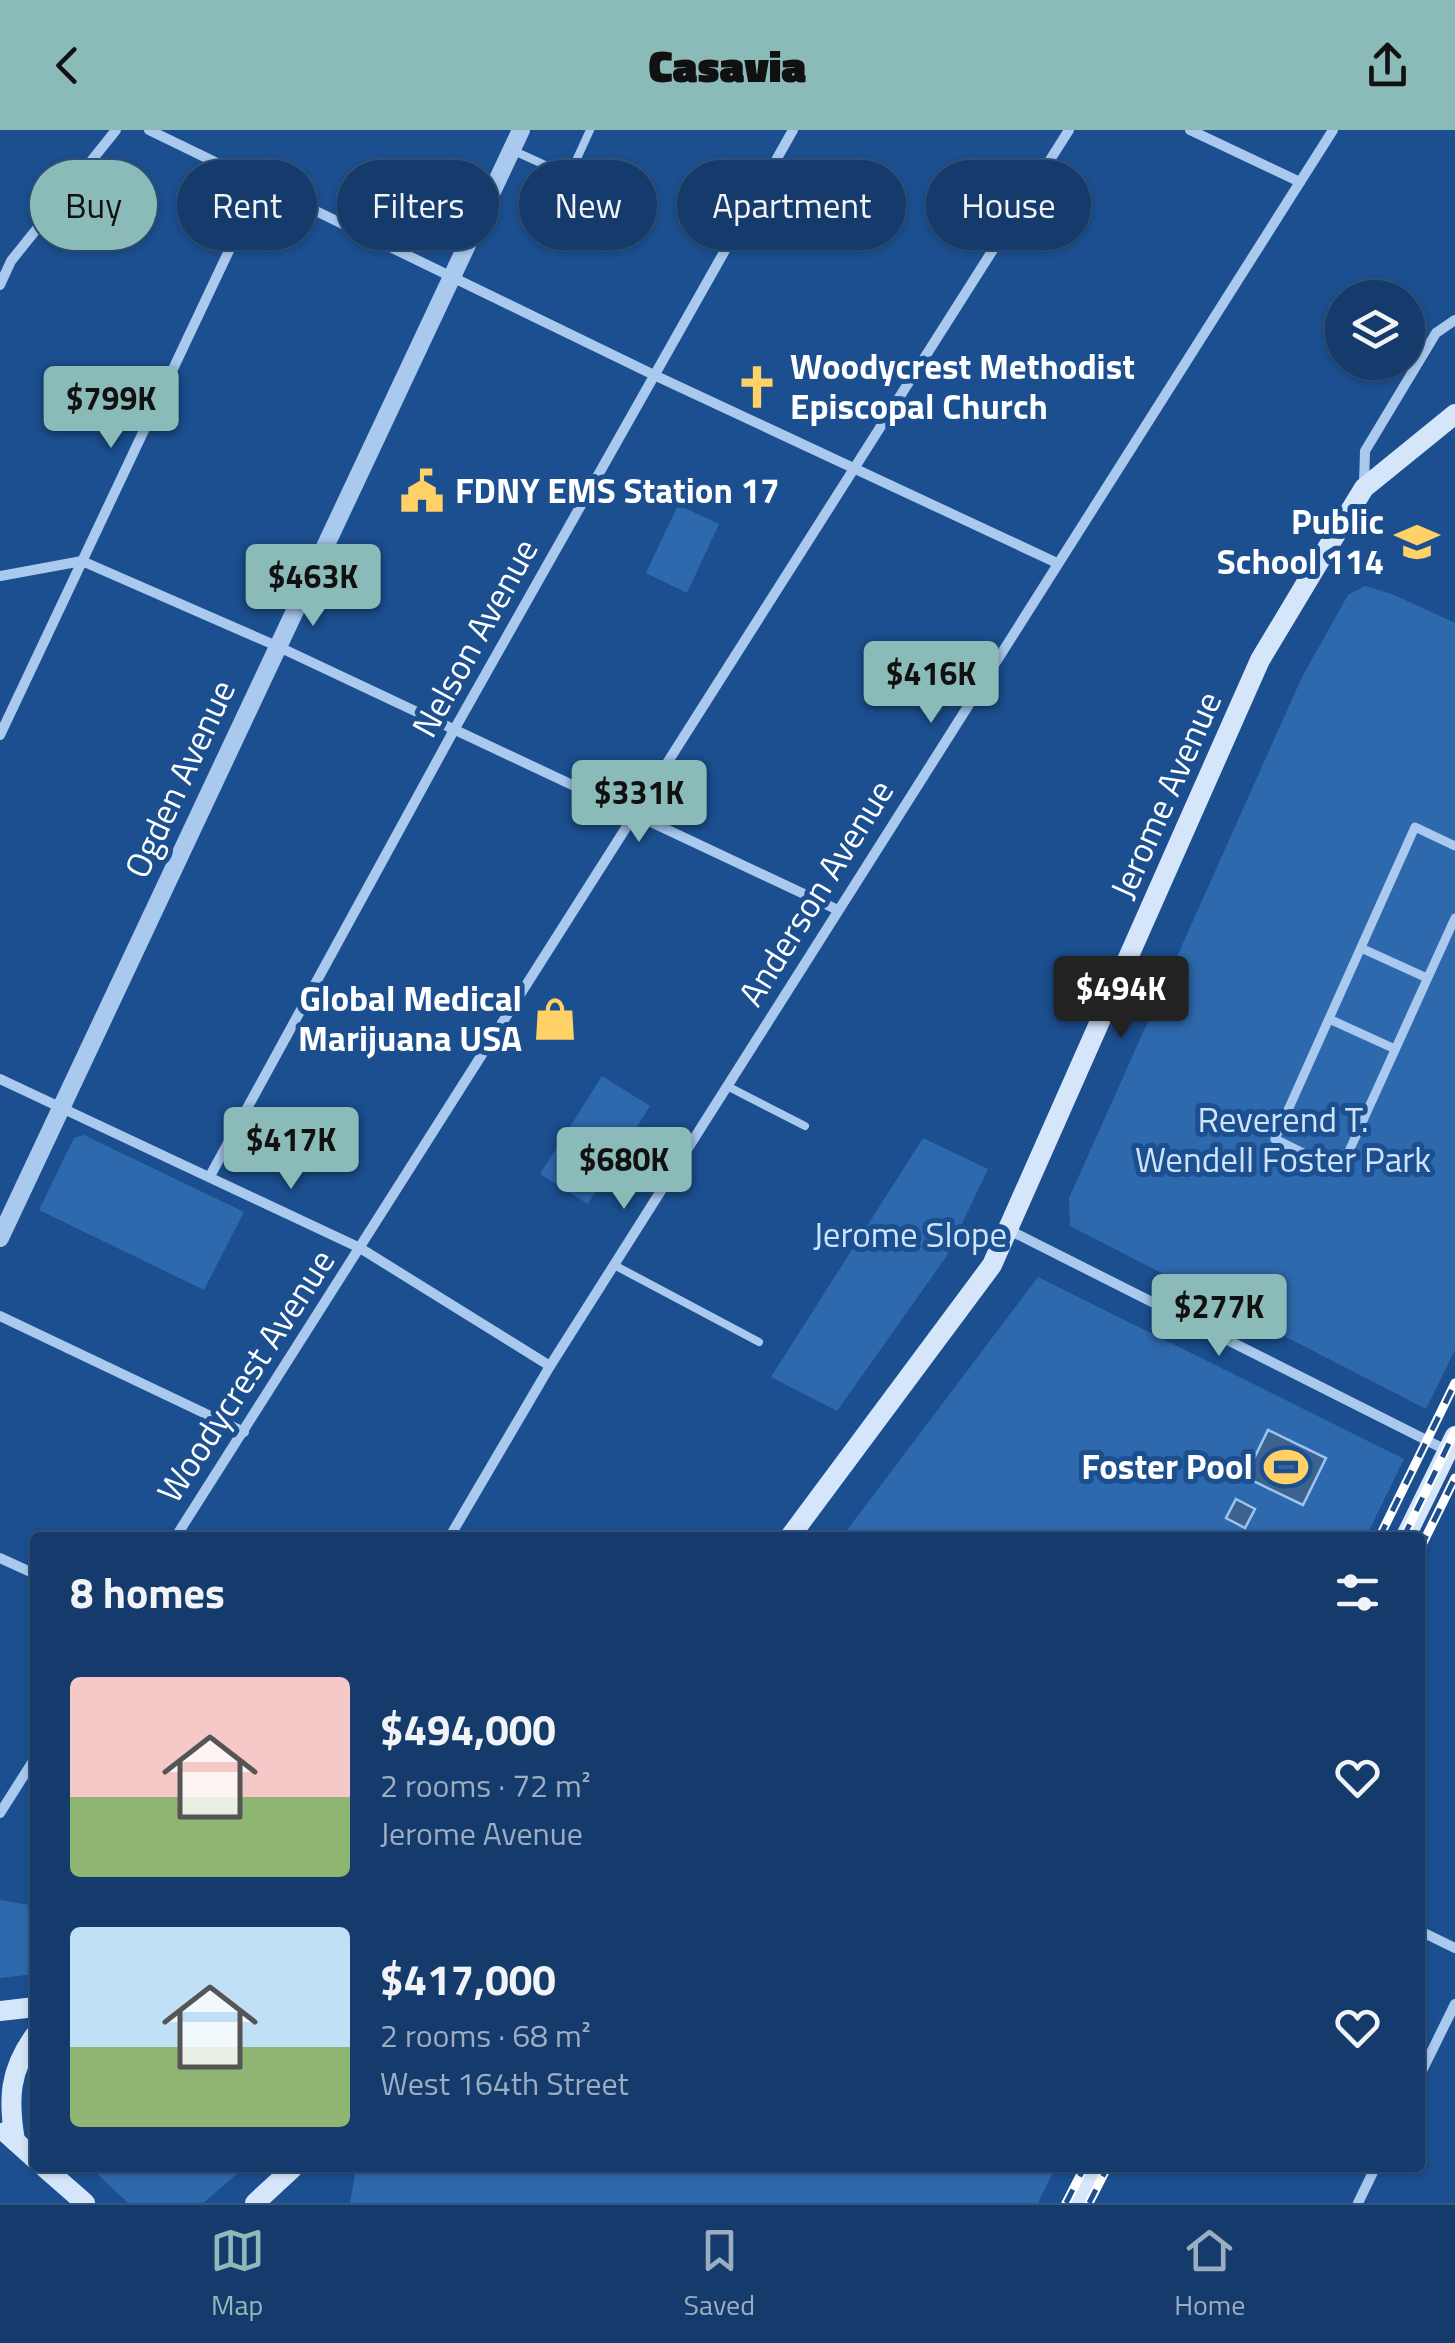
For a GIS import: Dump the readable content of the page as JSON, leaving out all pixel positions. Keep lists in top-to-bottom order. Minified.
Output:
{"streets":{"main road":["Jerome Avenue"],"street":["Nelson Avenue","Ogden Avenue","Anderson Avenue","Woodycrest Avenue"]},"parks":["Reverend T. Wendell Foster Park","Jerome Slope"],"places":{"church":["Woodycrest Methodist Episcopal Church"],"public building":["FDNY EMS Station 17"],"school or university":["Public School 114"],"shop":["Global Medical Marijuana USA"],"sports":["Foster Pool"]},"page":{"header":"Casavia","chip":["Buy","Rent","Filters","New","Apartment","House"],"price":["$799K","$463K","$416K","$331K","$494K","$417K","$680K","$277K"],"heading":"8 homes","list":[{"name":"$494,000","note":"2 rooms · 72 m² · Jerome Avenue"},{"name":"$417,000","note":"2 rooms · 68 m² · West 164th Street"}],"tabs":["Map","Saved","Home"]}}
